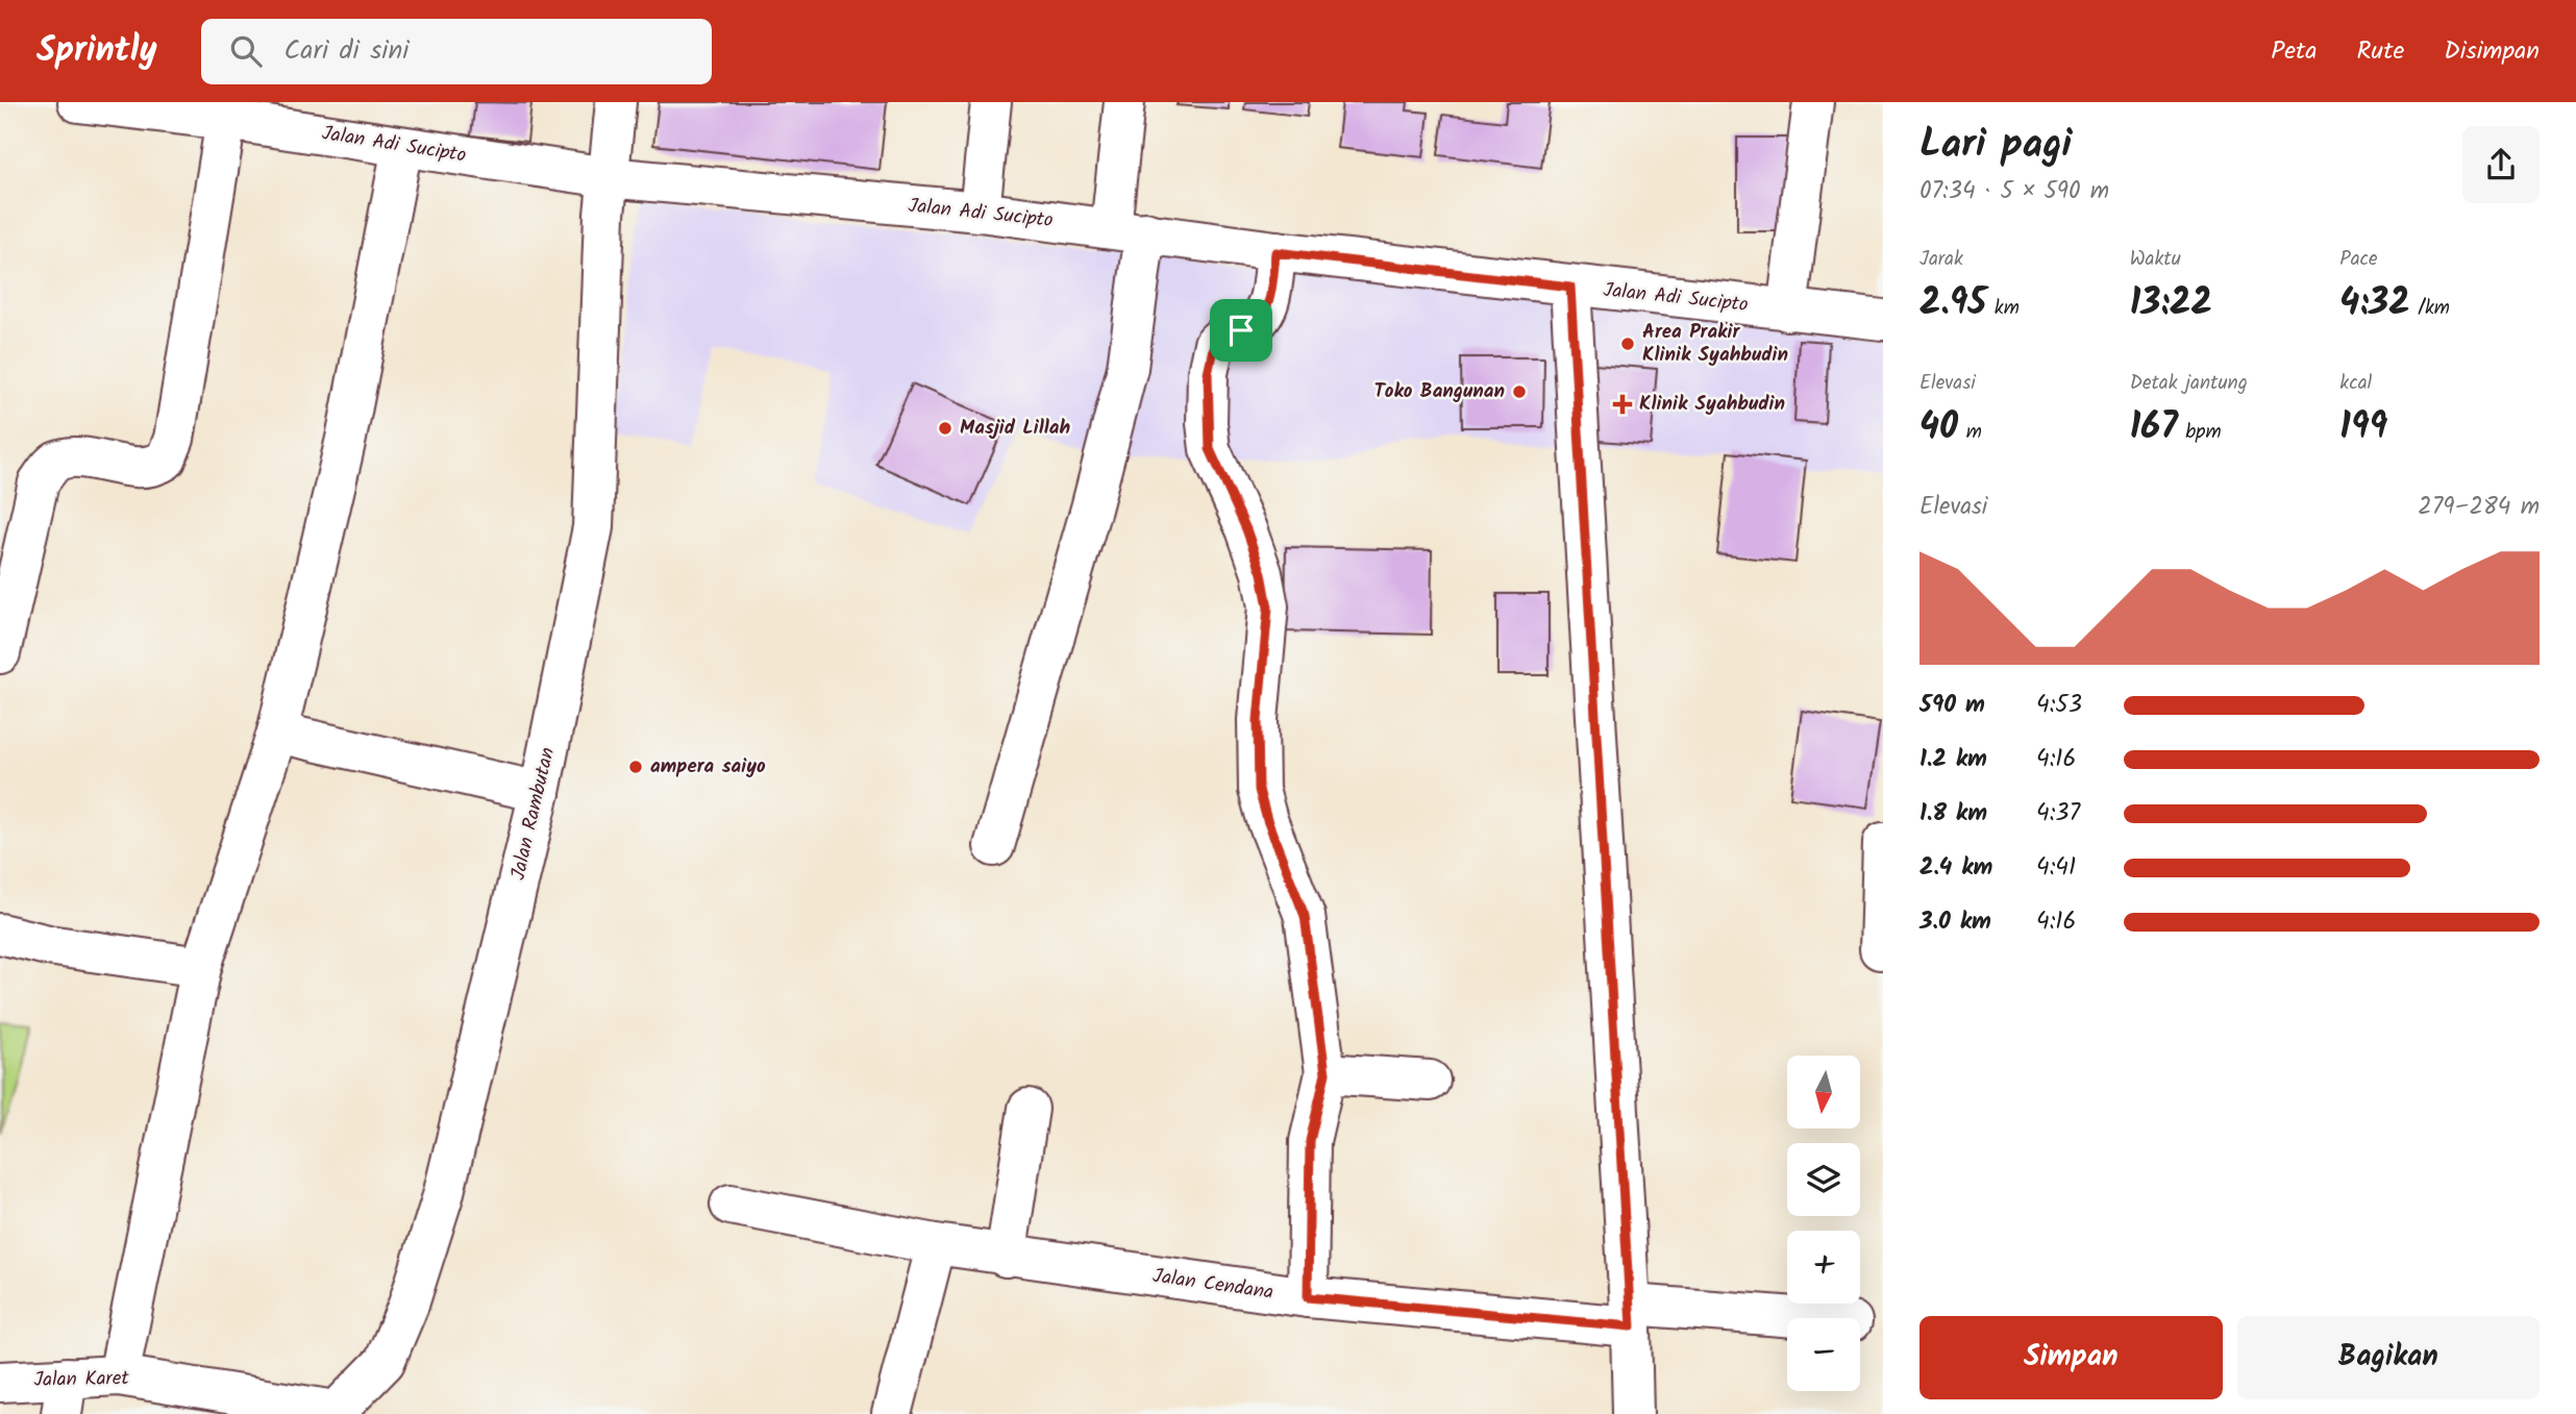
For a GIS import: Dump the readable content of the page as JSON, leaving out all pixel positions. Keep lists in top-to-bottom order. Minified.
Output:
{"streets":{"street":["Jalan Adi Sucipto","Jalan Rambutan","Jalan Cendana","Jalan Karet"]},"crossings":[["Jalan Adi Sucipto","Jalan Rambutan"],["Jalan Rambutan","Jalan Karet"]],"places":{"other":["Area Prakir Klinik Syahbudin","Toko Bangunan","Masjid Lillah","ampera saiyo"],"health":["Klinik Syahbudin"]},"north":"bottom","page":{"header":"Sprintly","search":"Cari di sini","nav":["Peta","Rute","Disimpan"],"heading":["Lari pagi","07:34 · 5 × 590 m"],"stats":[["Jarak","2.95 km"],["Waktu","13:22"],["Pace","4:32 /km"],["Elevasi","40 m"],["Detak jantung","167 bpm"],["kcal","199"]],"chart":["Elevasi","279–284 m"],"list":[{"name":"590 m","note":"4:53"},{"name":"1.2 km","note":"4:16"},{"name":"1.8 km","note":"4:37"},{"name":"2.4 km","note":"4:41"},{"name":"3.0 km","note":"4:16"}],"map_buttons":["+","−"],"buttons":["Simpan","Bagikan"]}}
